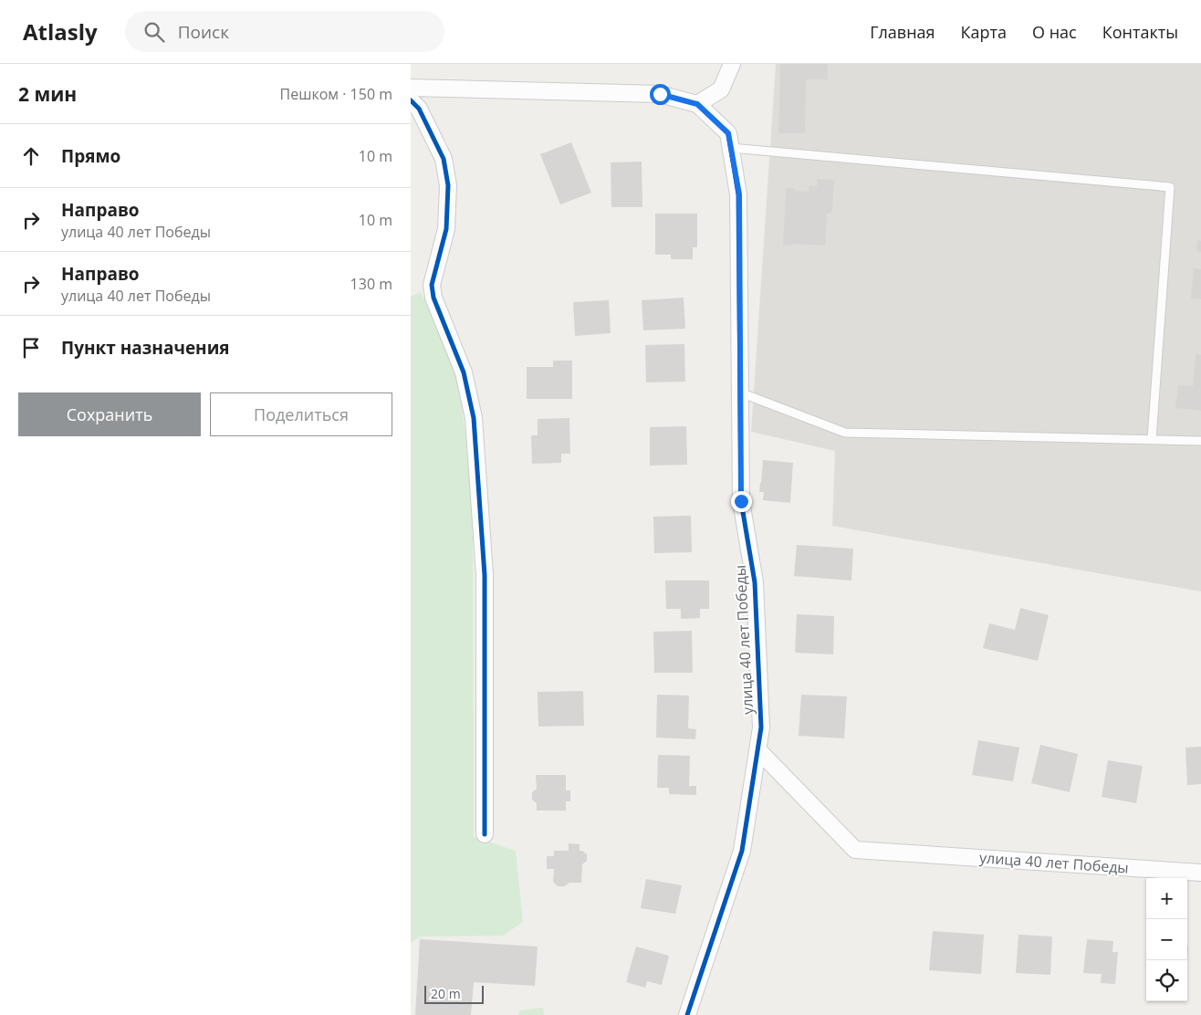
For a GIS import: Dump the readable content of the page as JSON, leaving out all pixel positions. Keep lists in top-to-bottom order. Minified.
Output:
{"streets":{"street":["улица 40 лет Победы"]},"scale_bar":"20 m","page":{"header":"Atlasly","search":"Поиск","nav":["Главная","Карта","О нас","Контакты"],"heading":["2 мин","Пешком · 150 m"],"list":[["Прямо","10 m"],["Направо","улица 40 лет Победы","10 m"],["Направо","улица 40 лет Победы","130 m"],"Пункт назначения"],"buttons":["Сохранить","Поделиться"],"map_buttons":["+","−"],"scale":"20 m"}}
